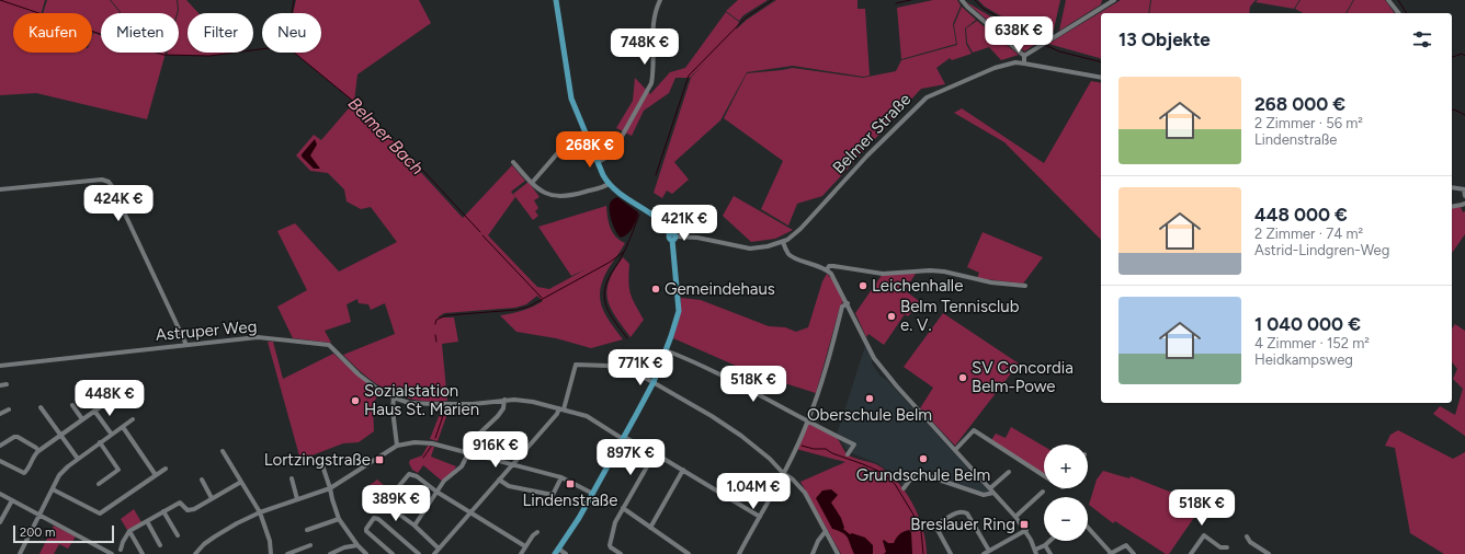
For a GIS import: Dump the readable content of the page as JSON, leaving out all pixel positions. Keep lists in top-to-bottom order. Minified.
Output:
{"streets":{"street":["Belmer Straße","Astruper Weg"]},"water":["Belmer Bach"],"places":{"other":["Leichenhalle","Gemeindehaus","Belm Tennisclub e. V.","SV Concordia Belm-Powe","Oberschule Belm","Sozialstation Haus St. Marien","Grundschule Belm"],"transit":["Lortzingstraße","Lindenstraße","Breslauer Ring"]},"scale_bar":"200 m","page":{"chip":["Kaufen","Mieten","Filter","Neu"],"heading":"13 Objekte","price":["638K €","748K €","268K €","424K €","421K €","771K €","518K €","448K €","916K €","897K €","1.04M €","389K €","518K €"],"list":[{"name":"268 000 €","note":"2 Zimmer · 56 m² · Lindenstraße"},{"name":"448 000 €","note":"2 Zimmer · 74 m² · Astrid-Lindgren-Weg"},{"name":"1 040 000 €","note":"4 Zimmer · 152 m² · Heidkampsweg"}],"map_buttons":["+","−"],"scale":"200 m"}}
